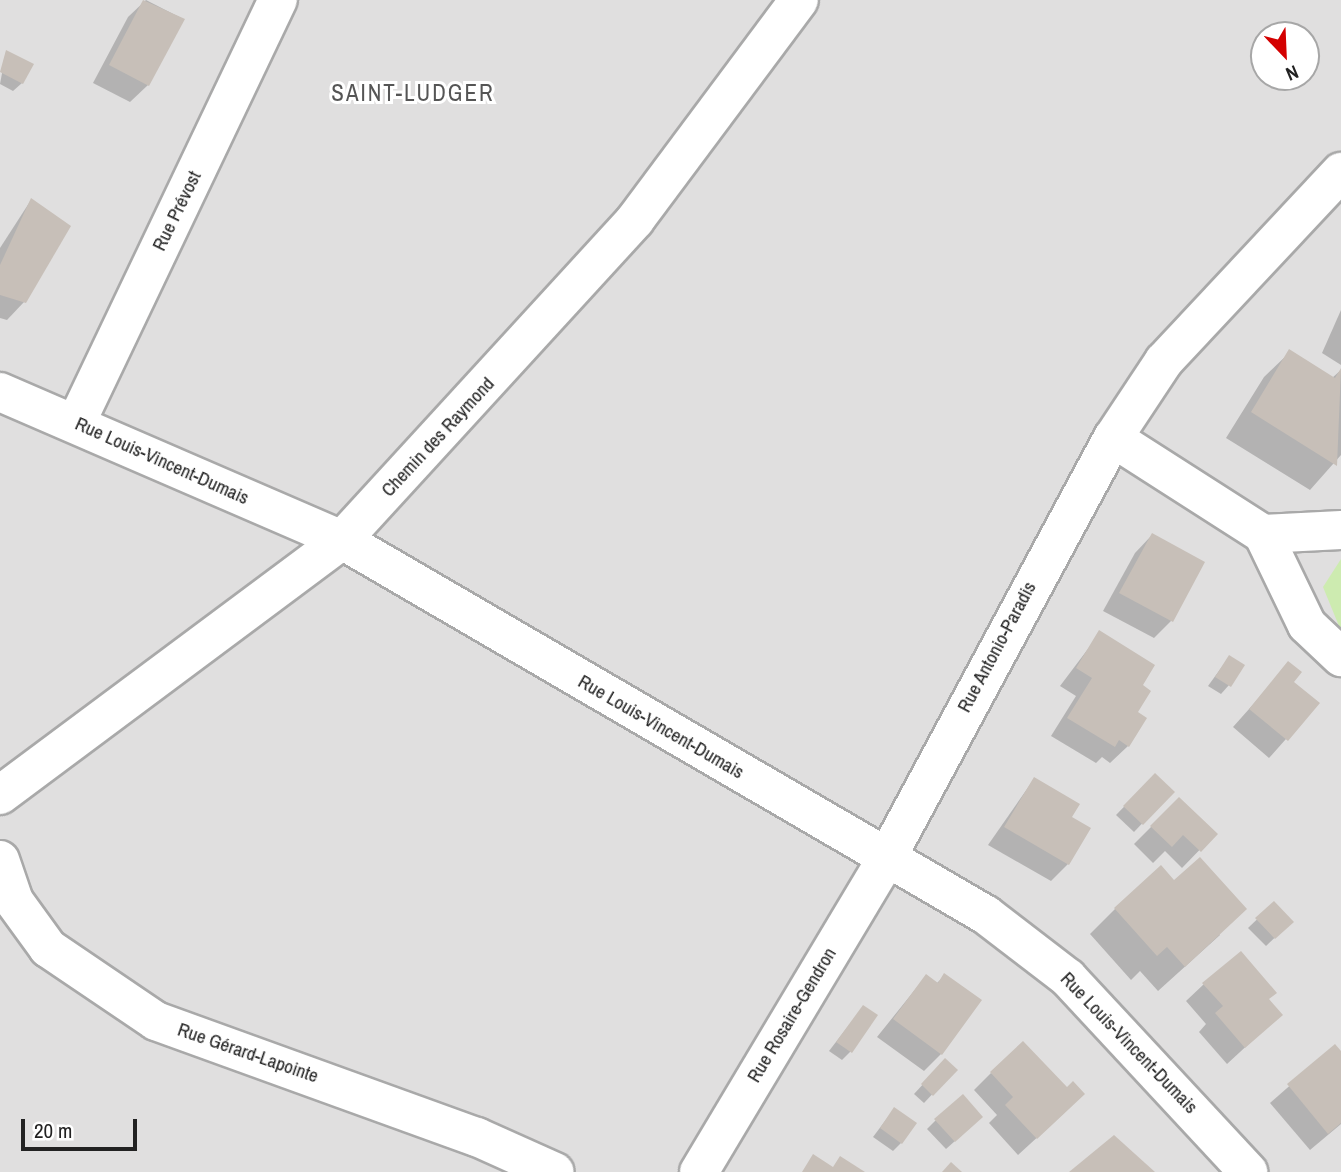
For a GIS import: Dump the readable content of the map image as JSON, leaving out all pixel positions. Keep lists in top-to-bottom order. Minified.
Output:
{"streets":{"street":["Rue Prévost","Chemin des Raymond","Rue Louis-Vincent-Dumais","Rue Antonio-Paradis","Rue Rosaire-Gendron","Rue Gérard-Lapointe"]},"crossings":[["Rue Prévost","Rue Louis-Vincent-Dumais"],["Chemin des Raymond","Rue Louis-Vincent-Dumais"],["Rue Louis-Vincent-Dumais","Rue Antonio-Paradis"],["Rue Louis-Vincent-Dumais","Rue Rosaire-Gendron"],["Rue Antonio-Paradis","Rue Rosaire-Gendron"]],"districts":["SAINT-LUDGER"],"scale_bar":"20 m","north":"bottom right"}
